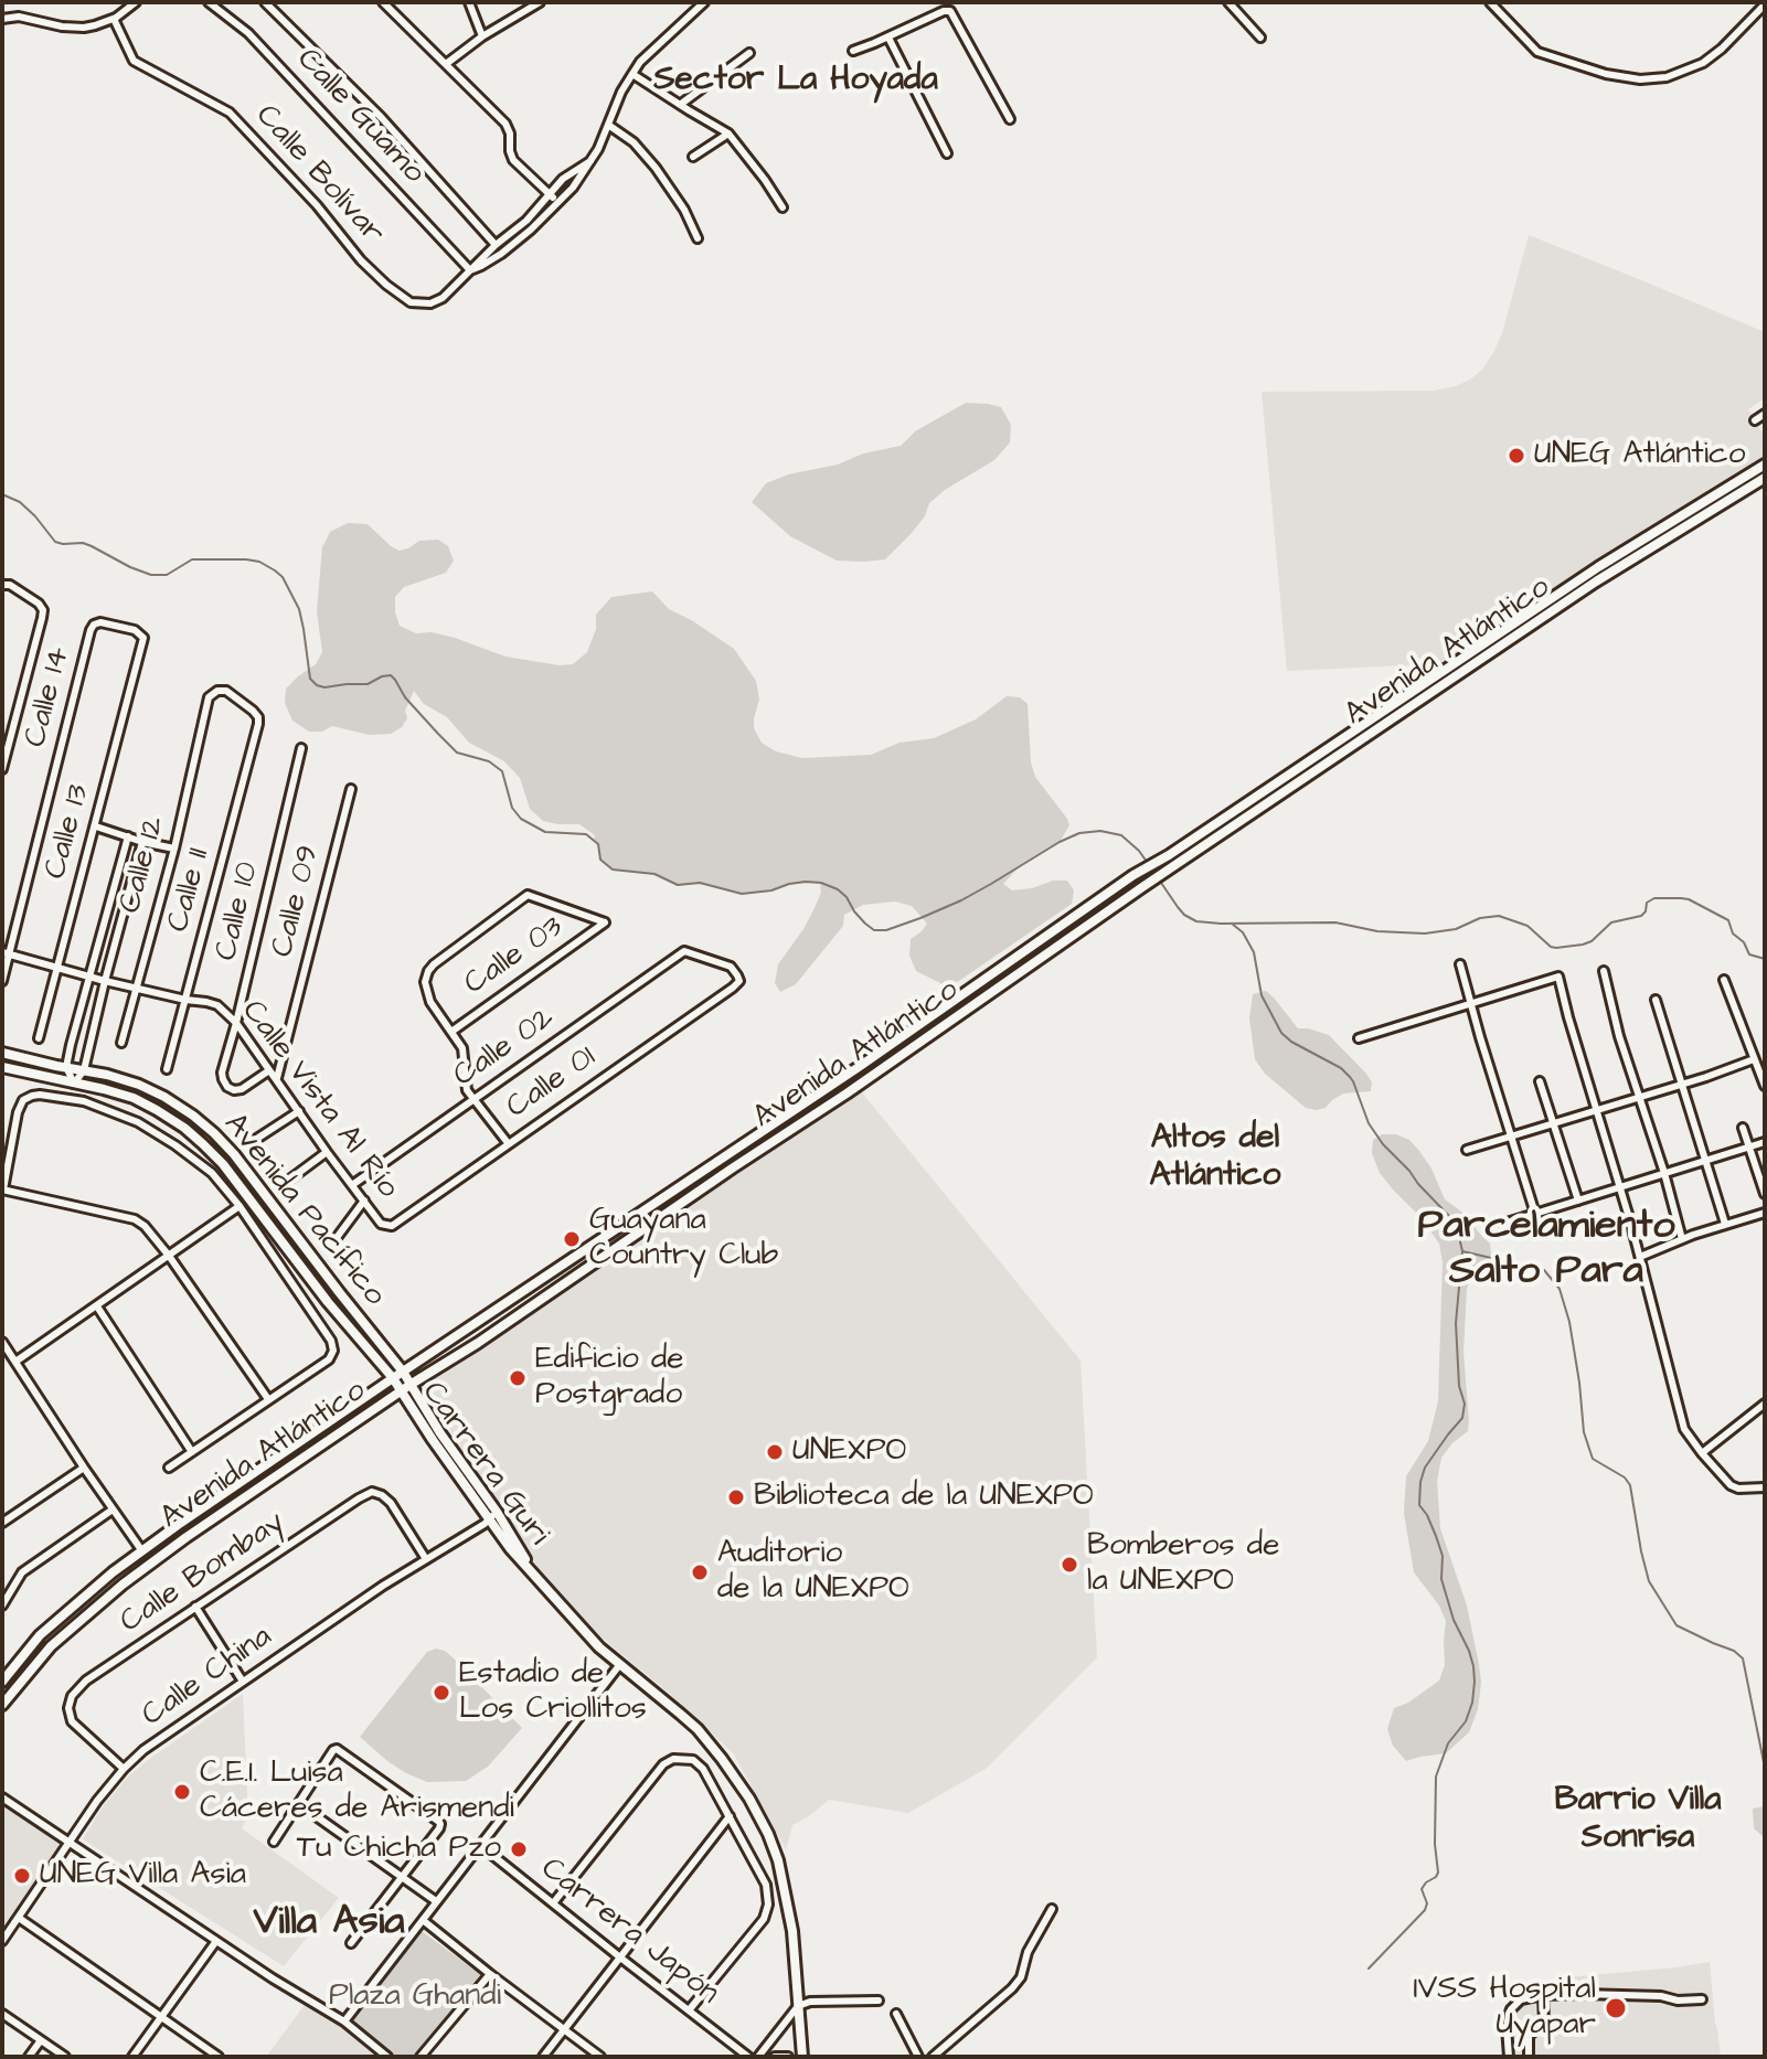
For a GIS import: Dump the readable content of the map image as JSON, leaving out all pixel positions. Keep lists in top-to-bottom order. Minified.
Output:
{"streets":{"main road":["Avenida Atlántico","Avenida Pacífico","Carrera Guri"],"street":["Calle Guamo","Calle Bolívar","Calle 14","Calle 13","Calle 12","Calle 11","Calle 09","Calle 10","Calle 03","Calle 02","Calle 01","Calle Vista Al Río","Calle Bombay","Calle China","Carrera Japón"]},"crossings":[["Calle Guamo","Calle Bolívar"],["Avenida Atlántico","Avenida Pacífico"],["Avenida Atlántico","Carrera Guri"],["Calle 14","Calle 13"],["Calle 14","Calle Vista Al Río"],["Calle 13","Calle Vista Al Río"],["Calle 12","Calle 11"],["Calle 12","Calle Vista Al Río"],["Calle 11","Calle Vista Al Río"],["Calle 09","Calle Vista Al Río"],["Calle 10","Calle Vista Al Río"],["Calle 02","Calle 01"],["Calle 02","Calle Vista Al Río"],["Calle 01","Calle Vista Al Río"],["Avenida Pacífico","Carrera Guri"],["Carrera Guri","Calle China"],["Calle Bombay","Calle China"]],"districts":["Sector La Hoyada","Altos del Atlántico","Parcelamiento Salto Para","Barrio Villa Sonrisa","Villa Asia"],"parks":["Plaza Ghandi"],"places":["UNEG Atlántico","Guayana Country Club","Edificio de Postgrado","UNEXPO","Biblioteca de la UNEXPO","Bomberos de la UNEXPO","Auditorio de la UNEXPO","Estadio de Los Criollitos","C.E.I. Luisa Cáceres de Arismendi","Tu Chicha Pzo","UNEG Villa Asia","IVSS Hospital Uyapar"]}
